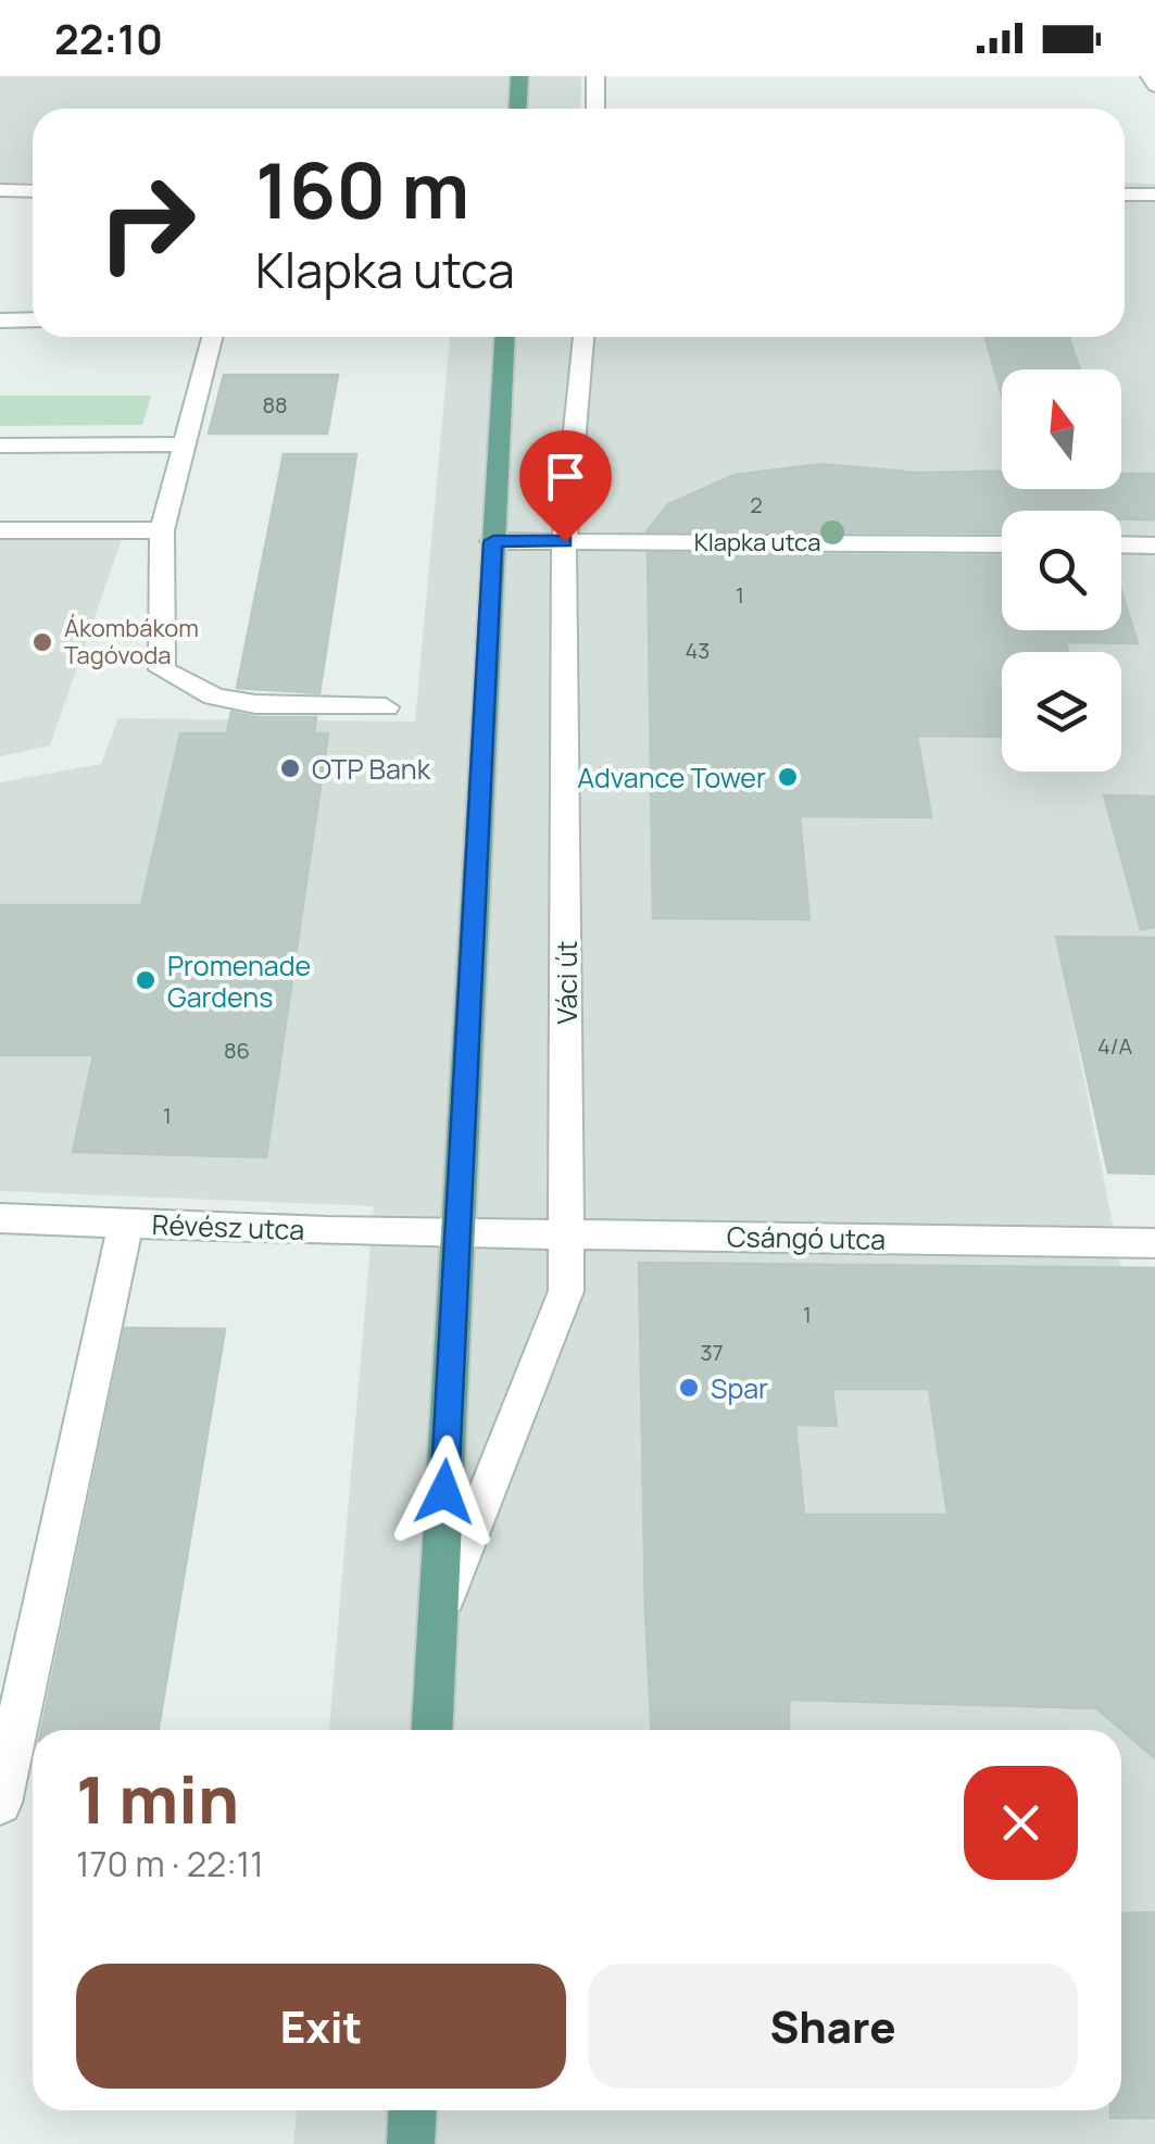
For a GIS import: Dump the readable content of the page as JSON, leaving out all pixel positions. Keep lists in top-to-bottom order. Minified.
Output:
{"streets":{"main road":["Váci út"],"street":["Klapka utca","Révész utca","Csángó utca"]},"crossings":[["Klapka utca","Váci út"],["Váci út","Révész utca"],["Váci út","Csángó utca"],["Révész utca","Csángó utca"]],"places":["Ákombákom Tagóvoda","OTP Bank","Advance Tower","Promenade Gardens","Spar"],"house_numbers":["88","2","1","43","4/A","86","1","1","37"],"north":"top","page":{"status":"22:10","turn":["160 m","Klapka utca"],"heading":["1 min","170 m · 22:11"],"buttons":["Exit","Share"]}}
